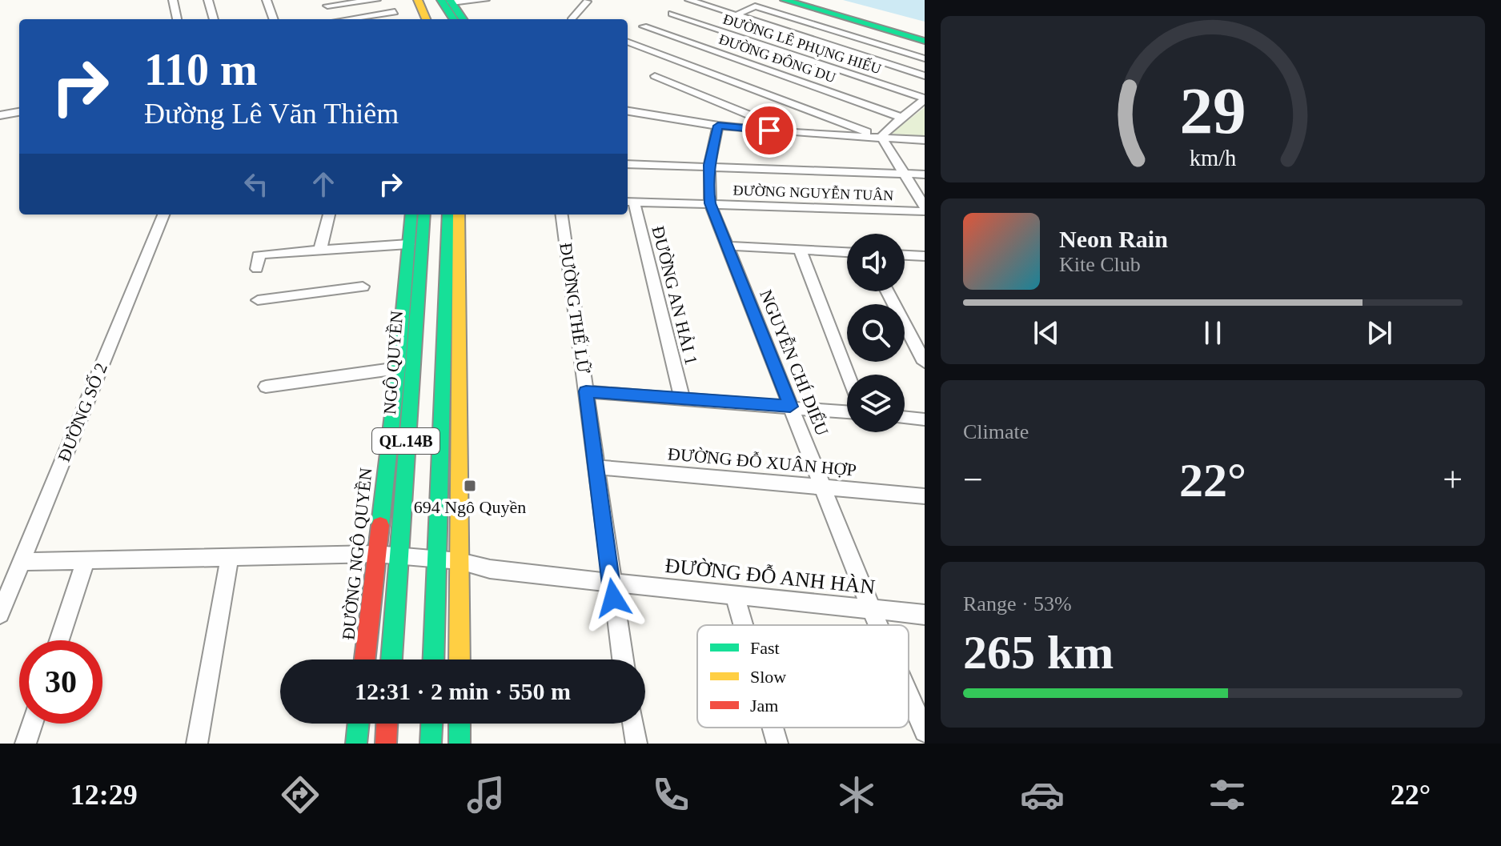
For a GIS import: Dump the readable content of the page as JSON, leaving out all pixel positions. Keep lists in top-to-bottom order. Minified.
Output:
{"streets":{"main road":["NGÔ QUYỀN","QL.14B","ĐƯỜNG NGÔ QUYỀN"],"street":["ĐƯỜNG LÊ PHỤNG HIẾU","ĐƯỜNG ĐÔNG DU","ĐƯỜNG NGUYỄN TUÂN","ĐƯỜNG AN HẢI 1","ĐƯỜNG THẾ LỮ","NGUYỄN CHÍ DIỂU","ĐƯỜNG SỐ 2","ĐƯỜNG ĐỖ XUÂN HỢP","ĐƯỜNG ĐỖ ANH HÀN"]},"crossings":[["ĐƯỜNG NGUYỄN TUÂN","ĐƯỜNG AN HẢI 1"],["ĐƯỜNG NGUYỄN TUÂN","NGUYỄN CHÍ DIỂU"],["ĐƯỜNG THẾ LỮ","ĐƯỜNG ĐỖ XUÂN HỢP"],["ĐƯỜNG THẾ LỮ","ĐƯỜNG ĐỖ ANH HÀN"],["NGÔ QUYỀN","ĐƯỜNG ĐỖ ANH HÀN"],["NGUYỄN CHÍ DIỂU","ĐƯỜNG ĐỖ XUÂN HỢP"],["NGUYỄN CHÍ DIỂU","ĐƯỜNG ĐỖ ANH HÀN"],["ĐƯỜNG SỐ 2","ĐƯỜNG ĐỖ ANH HÀN"],["QL.14B","ĐƯỜNG ĐỖ ANH HÀN"],["ĐƯỜNG NGÔ QUYỀN","ĐƯỜNG ĐỖ ANH HÀN"]],"places":{"transit":["694 Ngô Quyền"]},"legend":["Fast","Slow","Jam"],"page":{"turn":["110 m","Đường Lê Văn Thiêm"],"song":["Neon Rain","Kite Club"],"tile":["Climate",["Range · 53%","265 km"]],"heat":["−","22°","+"],"limit":"30","trip":"12:31 · 2 min · 550 m","tabs":["12:29","22°"],"gauge":["29","km/h"]}}
